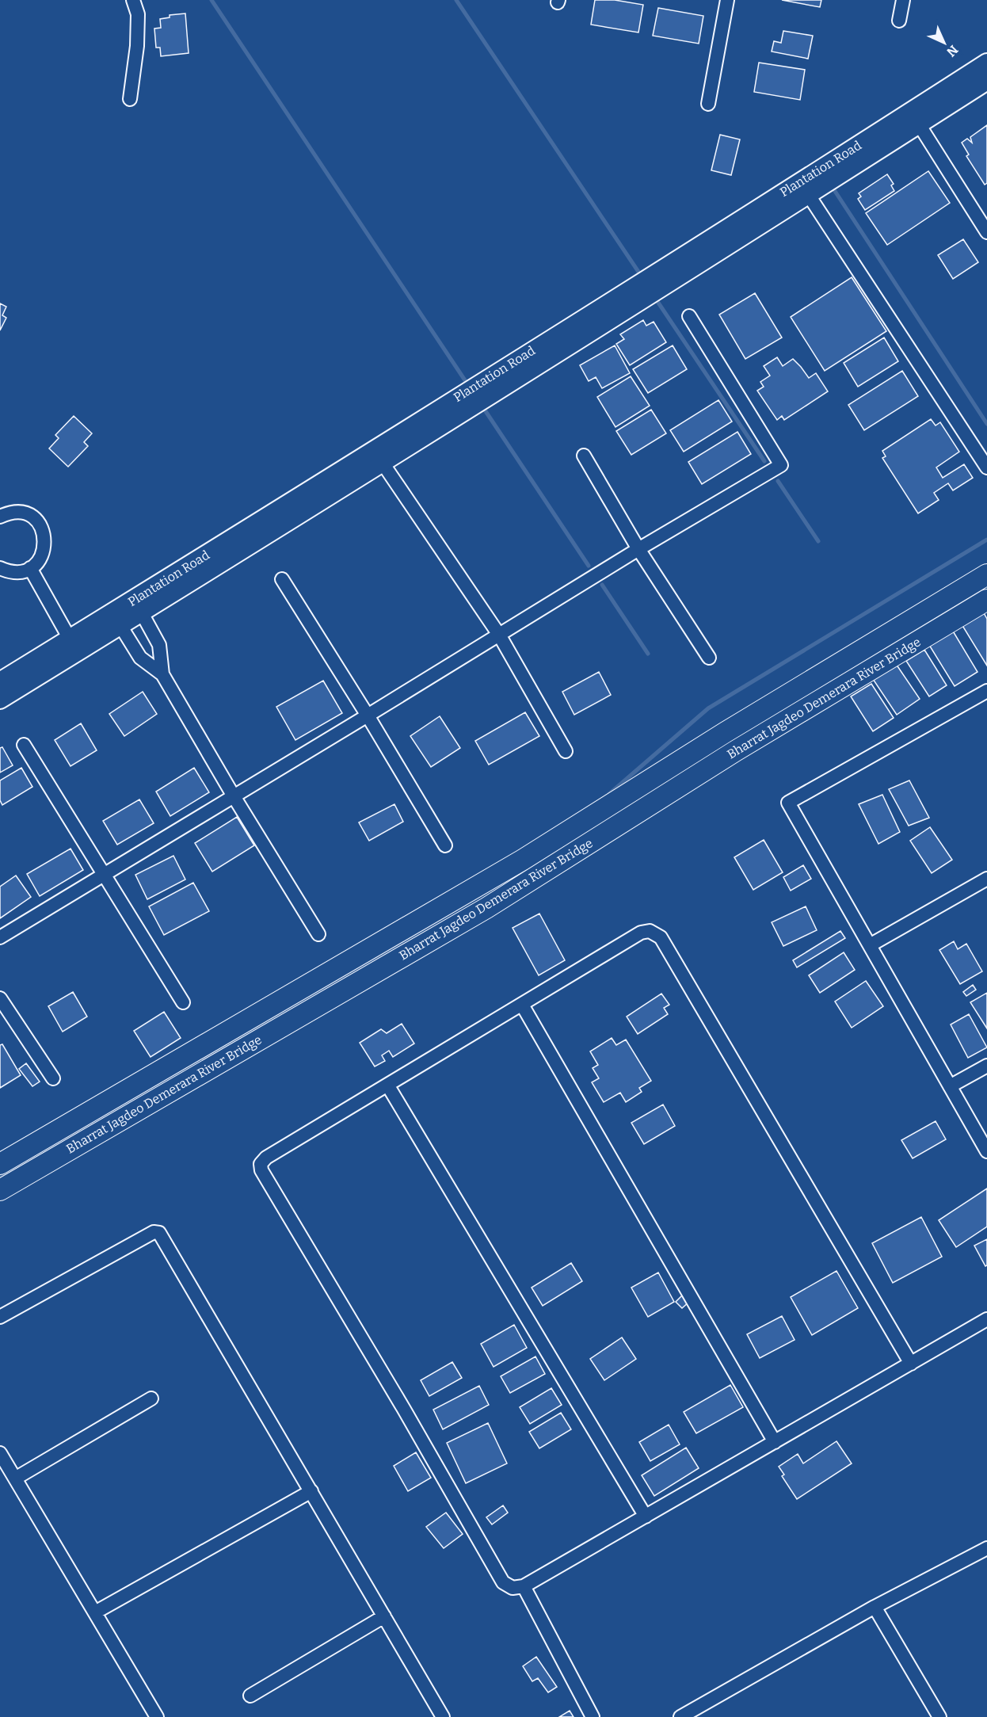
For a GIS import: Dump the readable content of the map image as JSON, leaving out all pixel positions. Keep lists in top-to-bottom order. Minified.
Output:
{"streets":{"main road":["Bharrat Jagdeo Demerara River Bridge"],"street":["Plantation Road"]},"north":"bottom right"}
